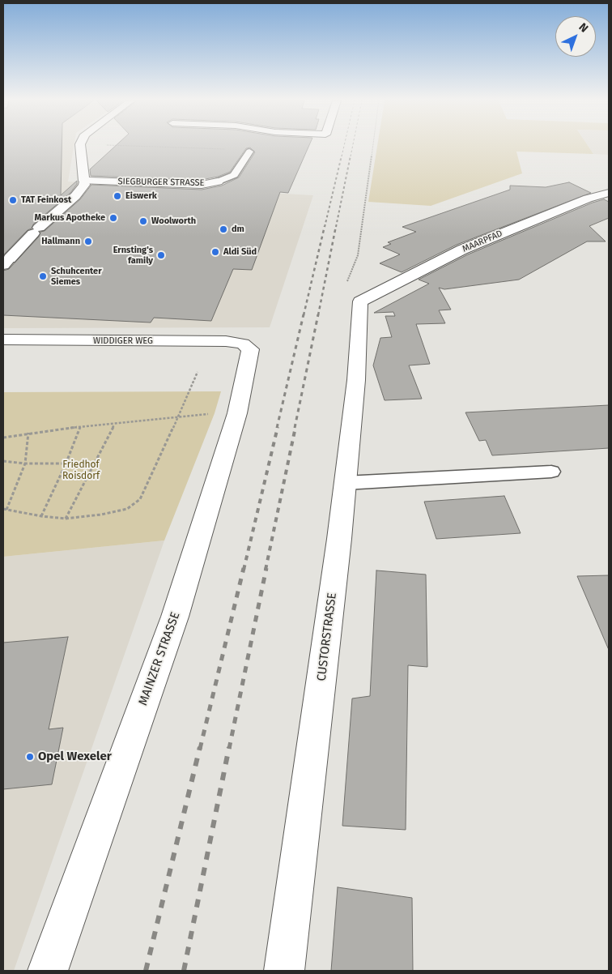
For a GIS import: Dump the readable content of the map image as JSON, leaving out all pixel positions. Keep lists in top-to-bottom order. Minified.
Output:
{"streets":{"street":["SIEGBURGER STRASSE","MAARPFAD","WIDDIGER WEG","CUSTORSTRASSE","MAINZER STRASSE"]},"crossings":[["MAARPFAD","CUSTORSTRASSE"],["WIDDIGER WEG","MAINZER STRASSE"]],"parks":["Friedhof Roisdorf"],"places":["Eiswerk","TAT Feinkost","Markus Apotheke","Woolworth","dm","Hallmann","Aldi Süd","Ernsting's family","Schuhcenter Siemes","Opel Wexeler"],"north":"top right"}
